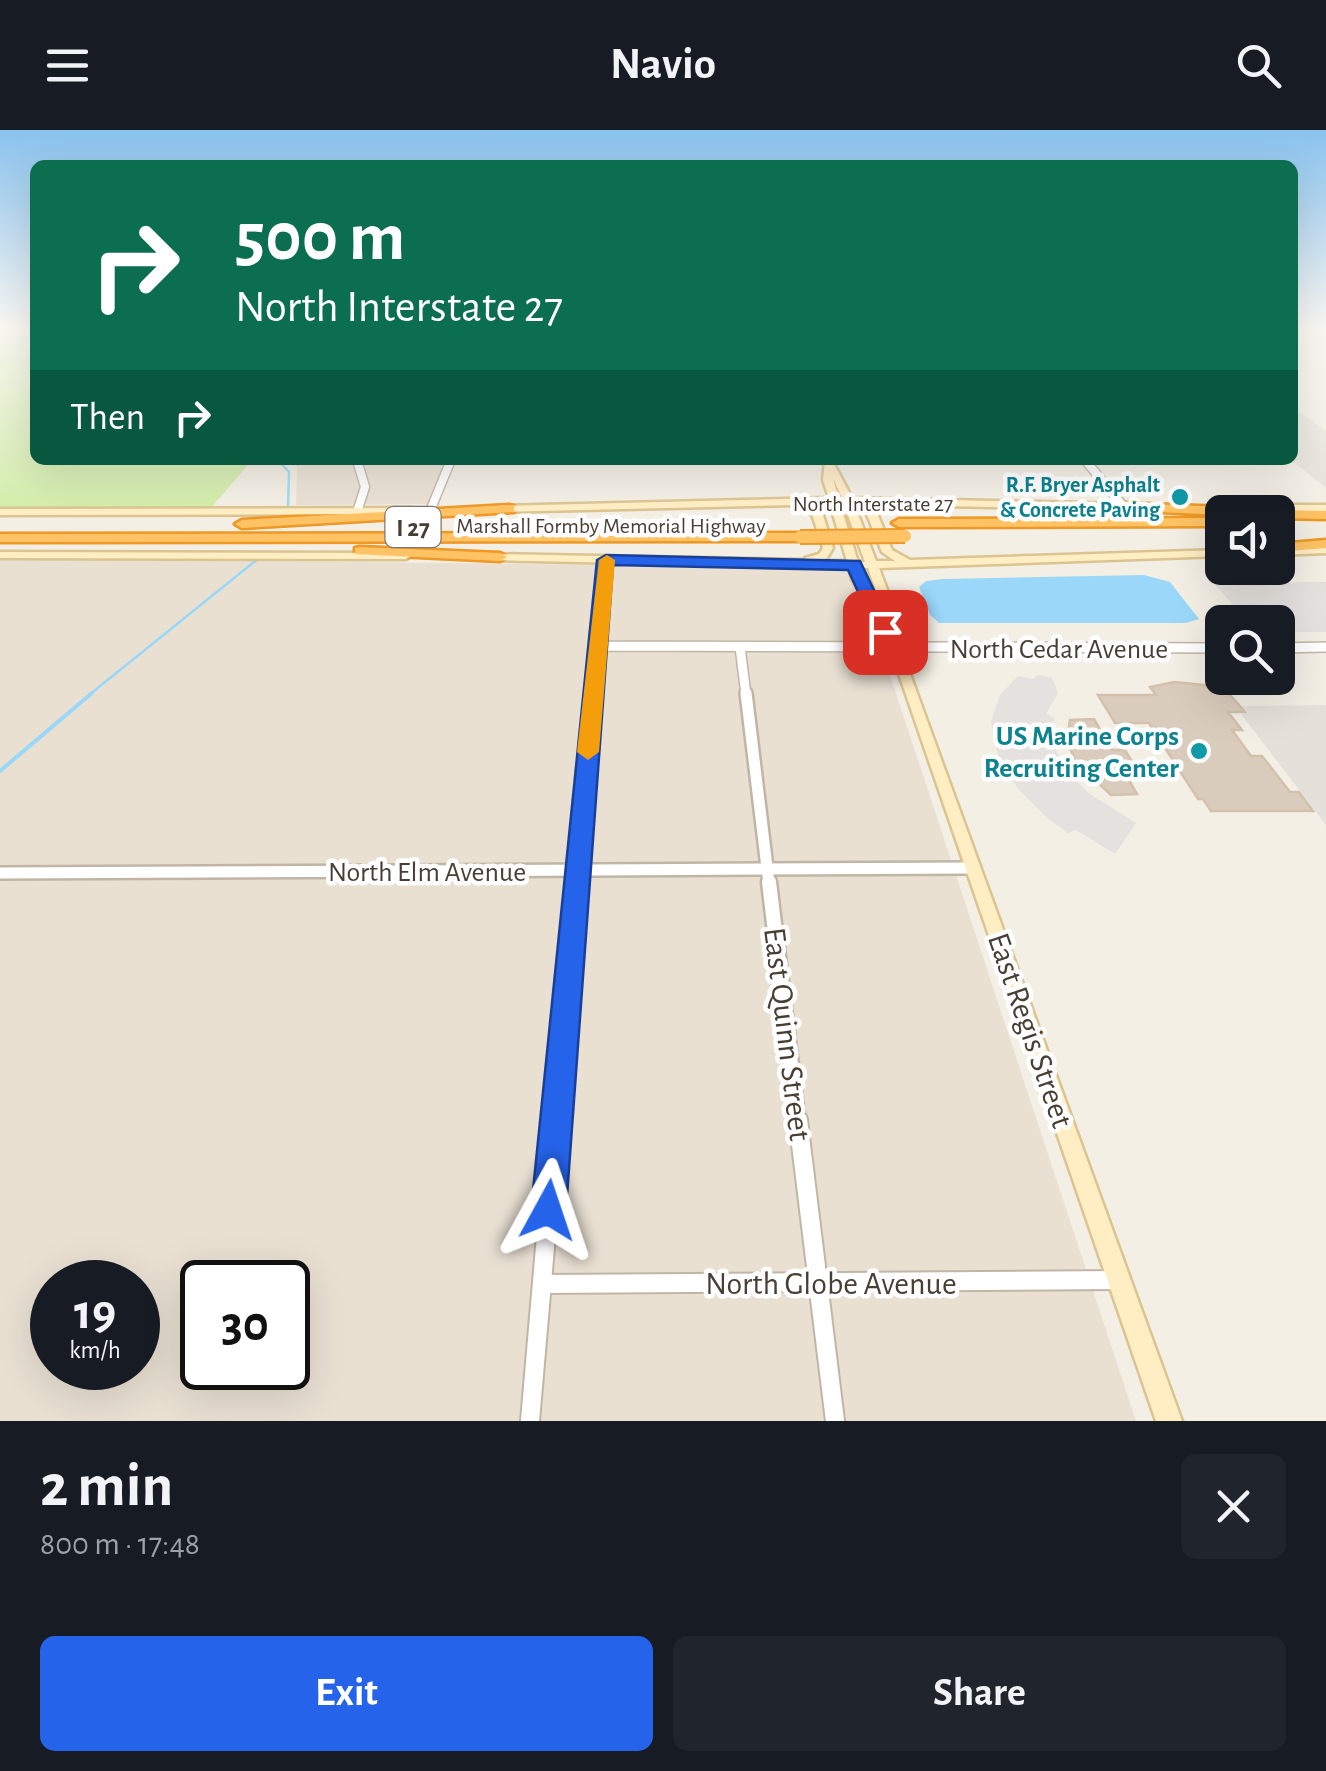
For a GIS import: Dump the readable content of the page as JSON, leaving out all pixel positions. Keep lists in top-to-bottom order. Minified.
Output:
{"streets":{"highway":["Marshall Formby Memorial Highway","I 27"],"main road":["North Interstate 27","East Regis Street"],"street":["North Cedar Avenue","North Elm Avenue","East Quinn Street","North Globe Avenue"]},"crossings":[["North Interstate 27","East Regis Street"],["North Cedar Avenue","East Regis Street"],["North Cedar Avenue","East Quinn Street"],["North Elm Avenue","East Regis Street"],["North Elm Avenue","East Quinn Street"],["East Regis Street","North Globe Avenue"],["East Quinn Street","North Globe Avenue"]],"places":["R.F. Bryer Asphalt & Concrete Paving","US Marine Corps Recruiting Center"],"page":{"header":"Navio","turn":["500 m","North Interstate 27"],"then":"Then","speed":"19 km/h","limit":"30","heading":["2 min","800 m · 17:48"],"buttons":["Exit","Share"]}}
